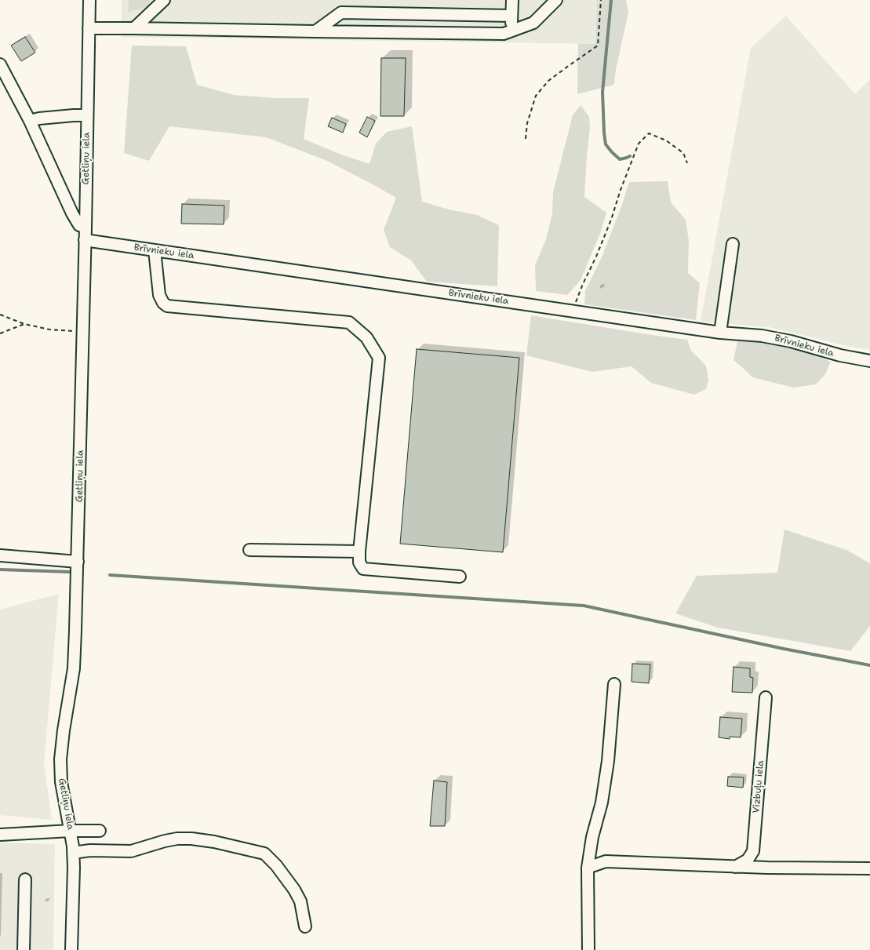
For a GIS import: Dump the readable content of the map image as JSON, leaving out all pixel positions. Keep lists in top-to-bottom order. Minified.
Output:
{"streets":{"street":["Getliņu iela","Brīvnieku iela","Vizbuļu iela"]},"crossings":[["Getliņu iela","Brīvnieku iela"]]}
